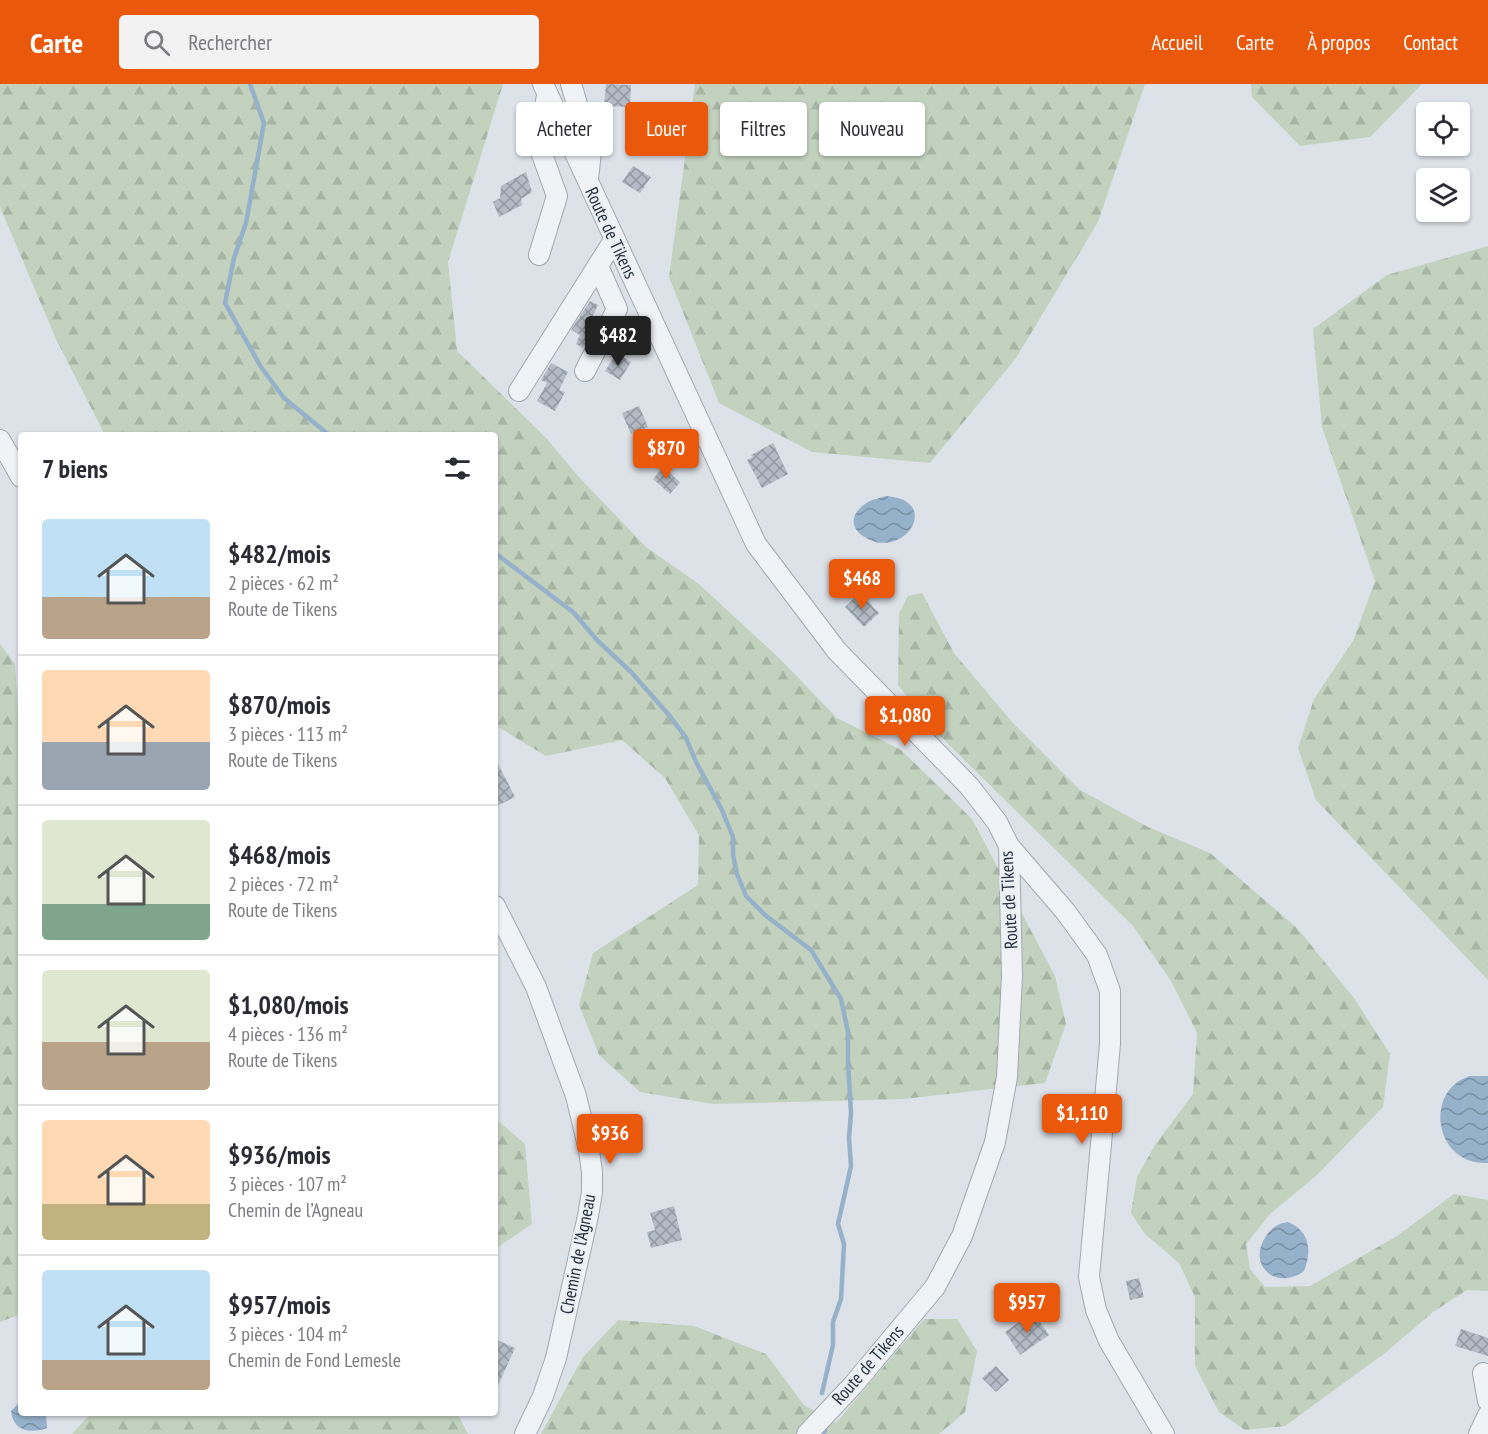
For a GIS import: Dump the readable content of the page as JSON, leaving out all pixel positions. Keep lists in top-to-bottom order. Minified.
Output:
{"streets":{"street":["Route de Tikens","Chemin de l’Agneau"]},"page":{"header":"Carte","search":"Rechercher","nav":["Accueil","Carte","À propos","Contact"],"chip":["Acheter","Louer","Filtres","Nouveau"],"price":["$482","$870","$468","$1,080","$1,110","$936","$957"],"heading":"7 biens","list":[{"name":"$482/mois","note":"2 pièces · 62 m² · Route de Tikens"},{"name":"$870/mois","note":"3 pièces · 113 m² · Route de Tikens"},{"name":"$468/mois","note":"2 pièces · 72 m² · Route de Tikens"},{"name":"$1,080/mois","note":"4 pièces · 136 m² · Route de Tikens"},{"name":"$936/mois","note":"3 pièces · 107 m² · Chemin de l’Agneau"},{"name":"$957/mois","note":"3 pièces · 104 m² · Chemin de Fond Lemesle"}]}}
